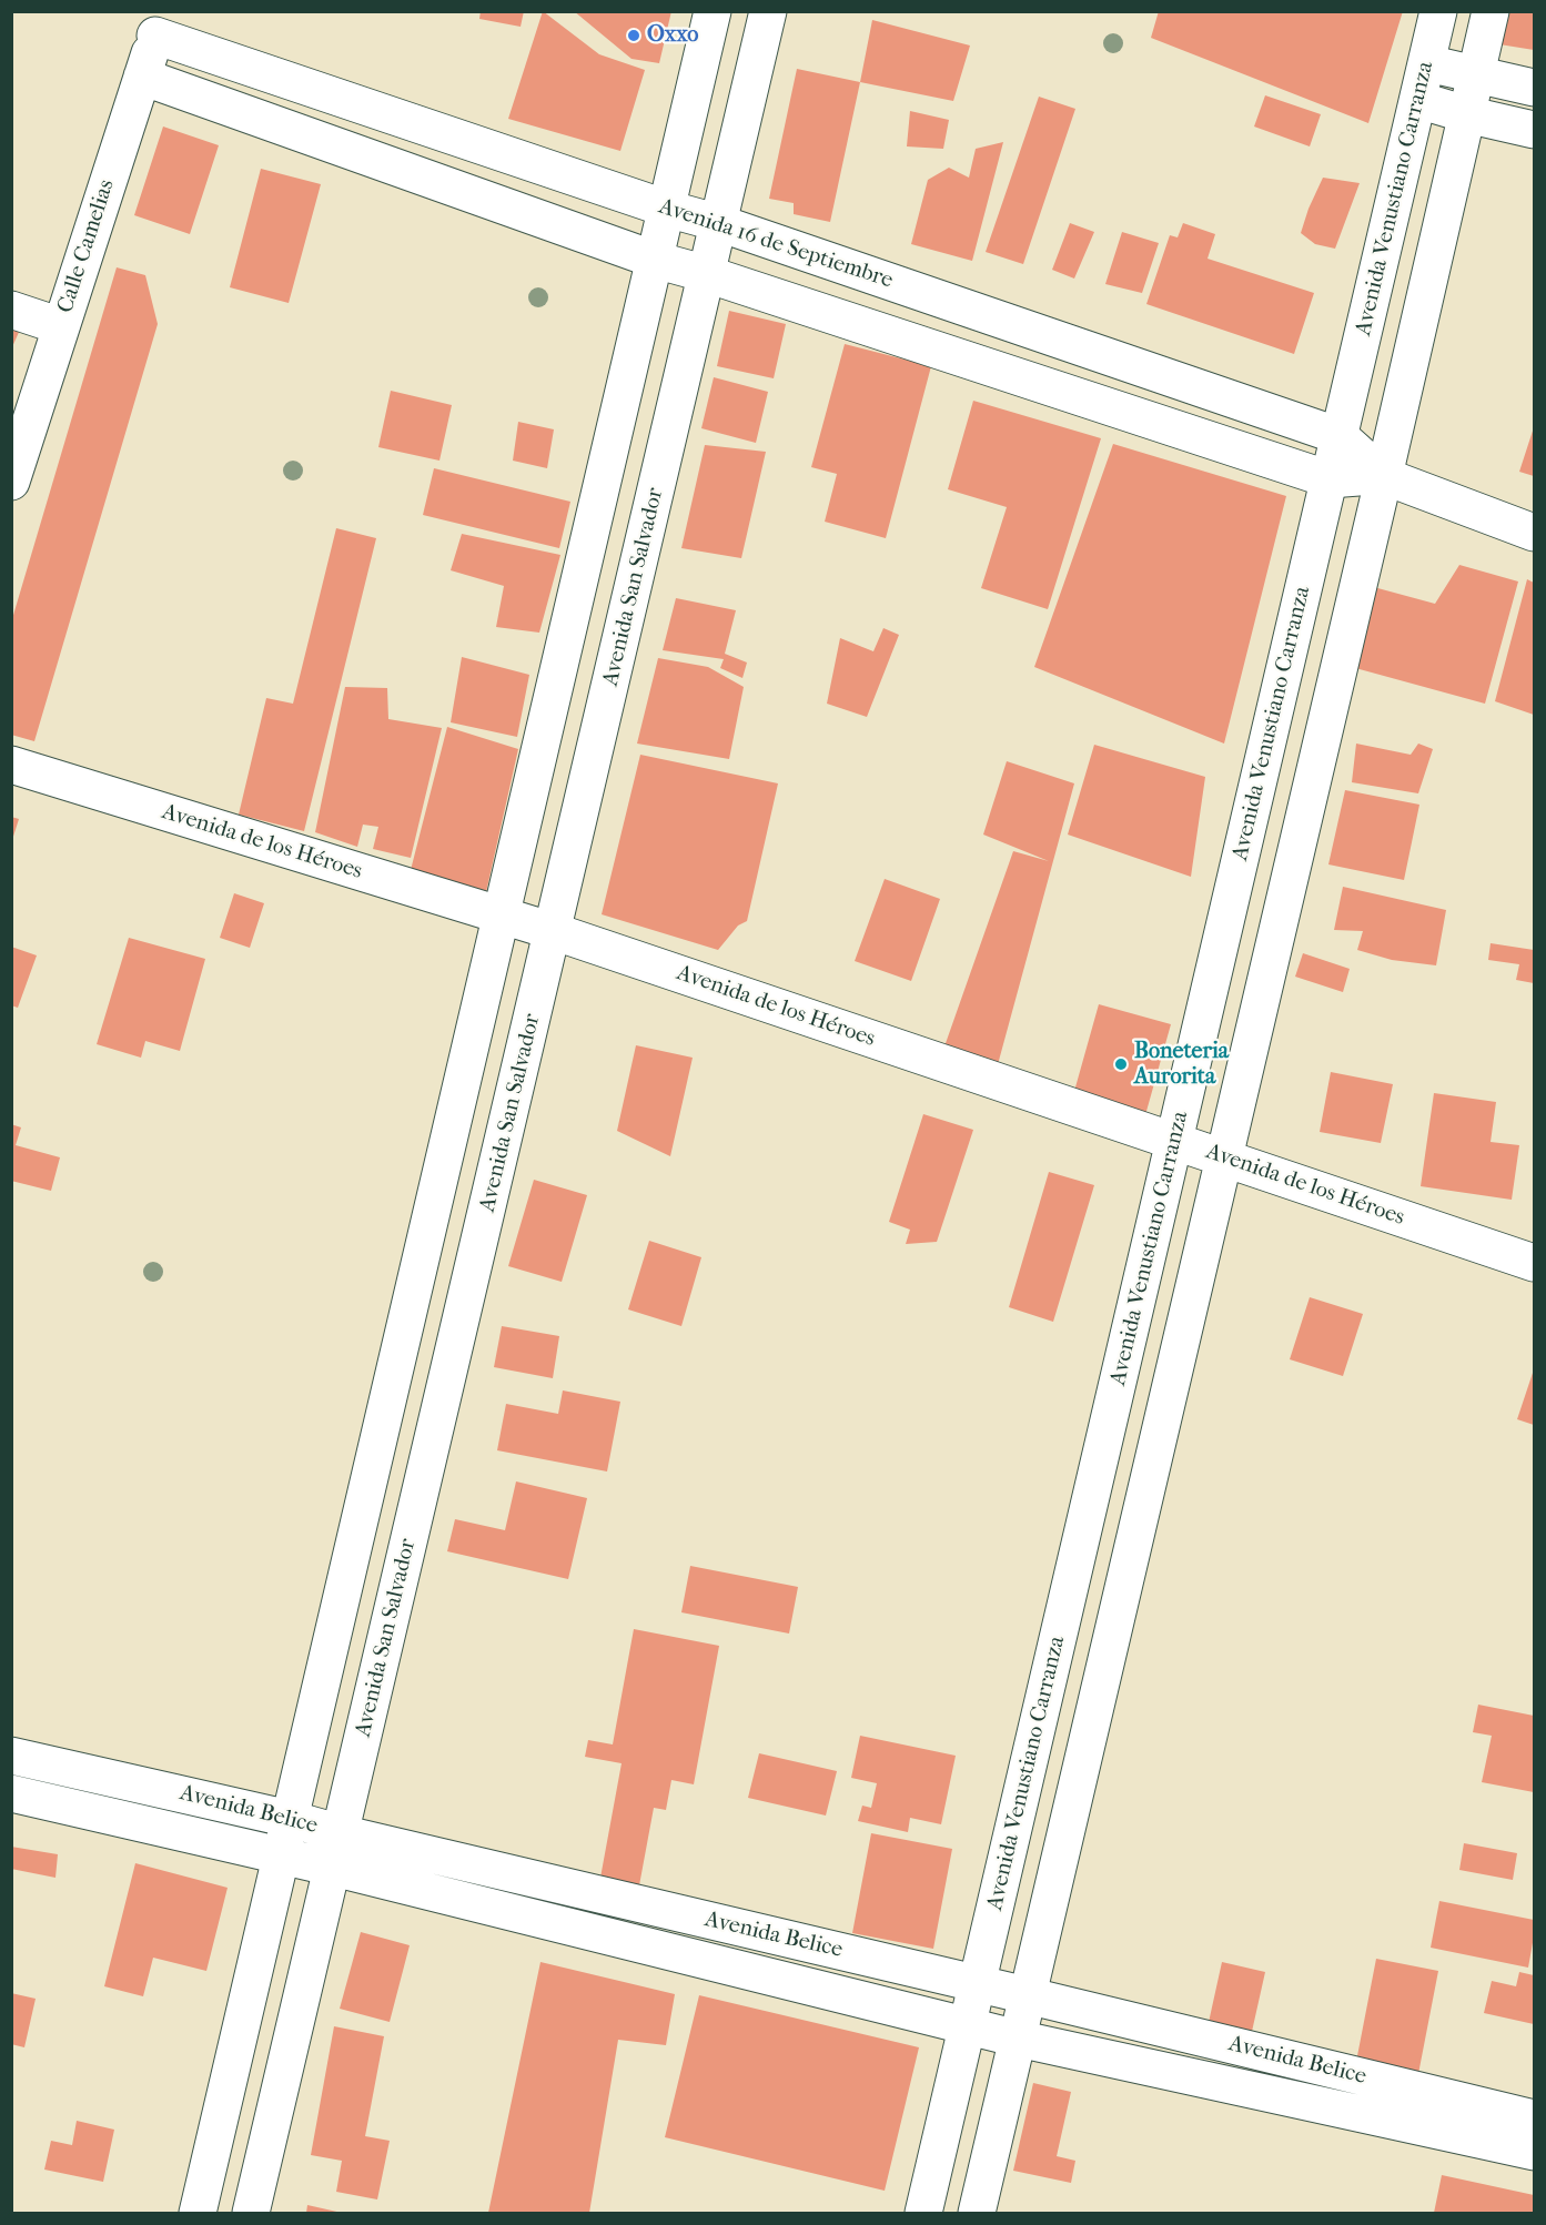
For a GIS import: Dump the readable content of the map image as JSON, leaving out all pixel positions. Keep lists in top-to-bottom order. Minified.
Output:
{"streets":{"street":["Avenida Venustiano Carranza","Avenida 16 de Septiembre","Calle Camelias","Avenida San Salvador","Avenida de los Héroes","Avenida Belice"]},"crossings":[["Avenida Venustiano Carranza","Avenida 16 de Septiembre"],["Avenida Venustiano Carranza","Avenida de los Héroes"],["Avenida Venustiano Carranza","Avenida Belice"],["Avenida 16 de Septiembre","Calle Camelias"],["Avenida 16 de Septiembre","Avenida San Salvador"],["Avenida San Salvador","Avenida de los Héroes"],["Avenida San Salvador","Avenida Belice"]],"places":["Oxxo","Boneteria Aurorita"]}
